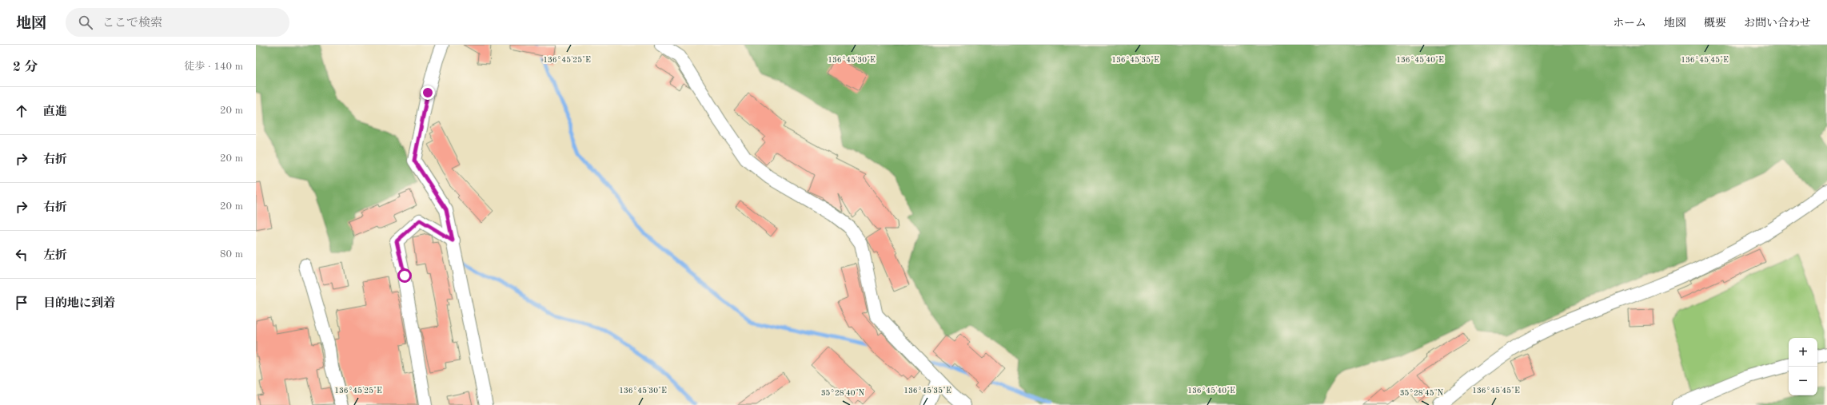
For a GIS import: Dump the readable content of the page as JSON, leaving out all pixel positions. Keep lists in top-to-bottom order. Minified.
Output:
{"page":{"header":"地図","search":"ここで検索","nav":["ホーム","地図","概要","お問い合わせ"],"heading":["2 分","徒歩 · 140 m"],"list":[["直進","20 m"],["右折","20 m"],["右折","20 m"],["左折","80 m"],"目的地に到着"],"map_buttons":["+","−"]},"coordinates":["136°45'25\"E","136°45'30\"E","136°45'35\"E","136°45'40\"E","136°45'45\"E","35°28'40\"N","35°28'45\"N"]}
